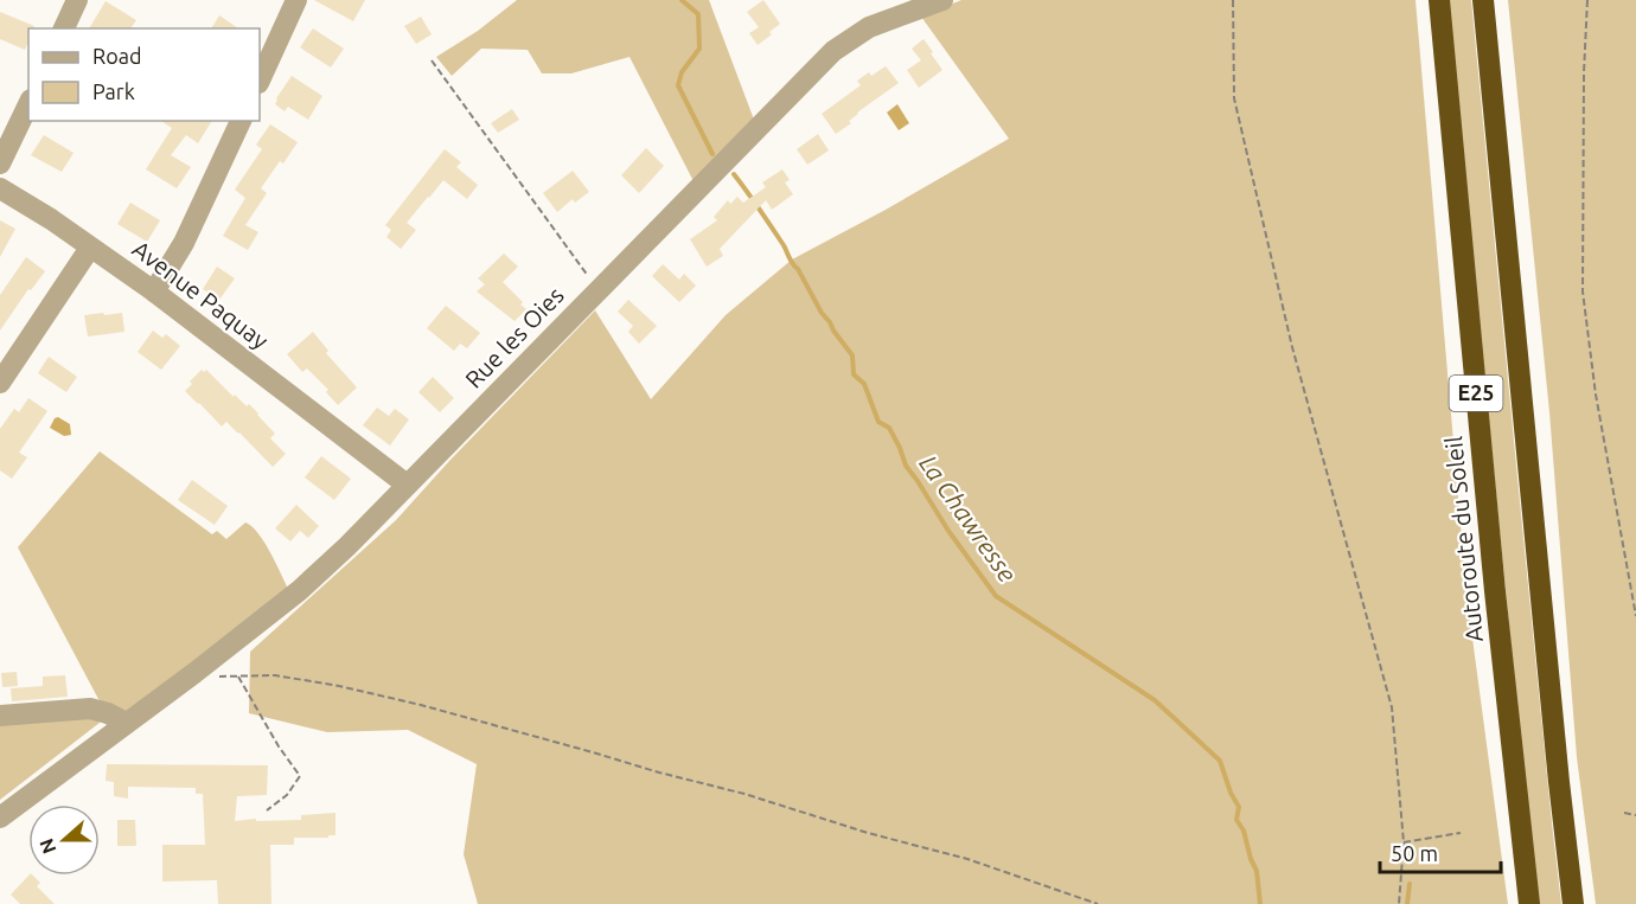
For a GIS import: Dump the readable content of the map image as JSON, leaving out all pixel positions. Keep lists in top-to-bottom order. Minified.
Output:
{"streets":{"highway":["E25","Autoroute du Soleil"],"street":["Avenue Paquay","Rue les Oies"]},"crossings":[["Avenue Paquay","Rue les Oies"]],"water":["La Chawresse"],"legend":["Road","Park"],"scale_bar":"50 m","north":"left"}
